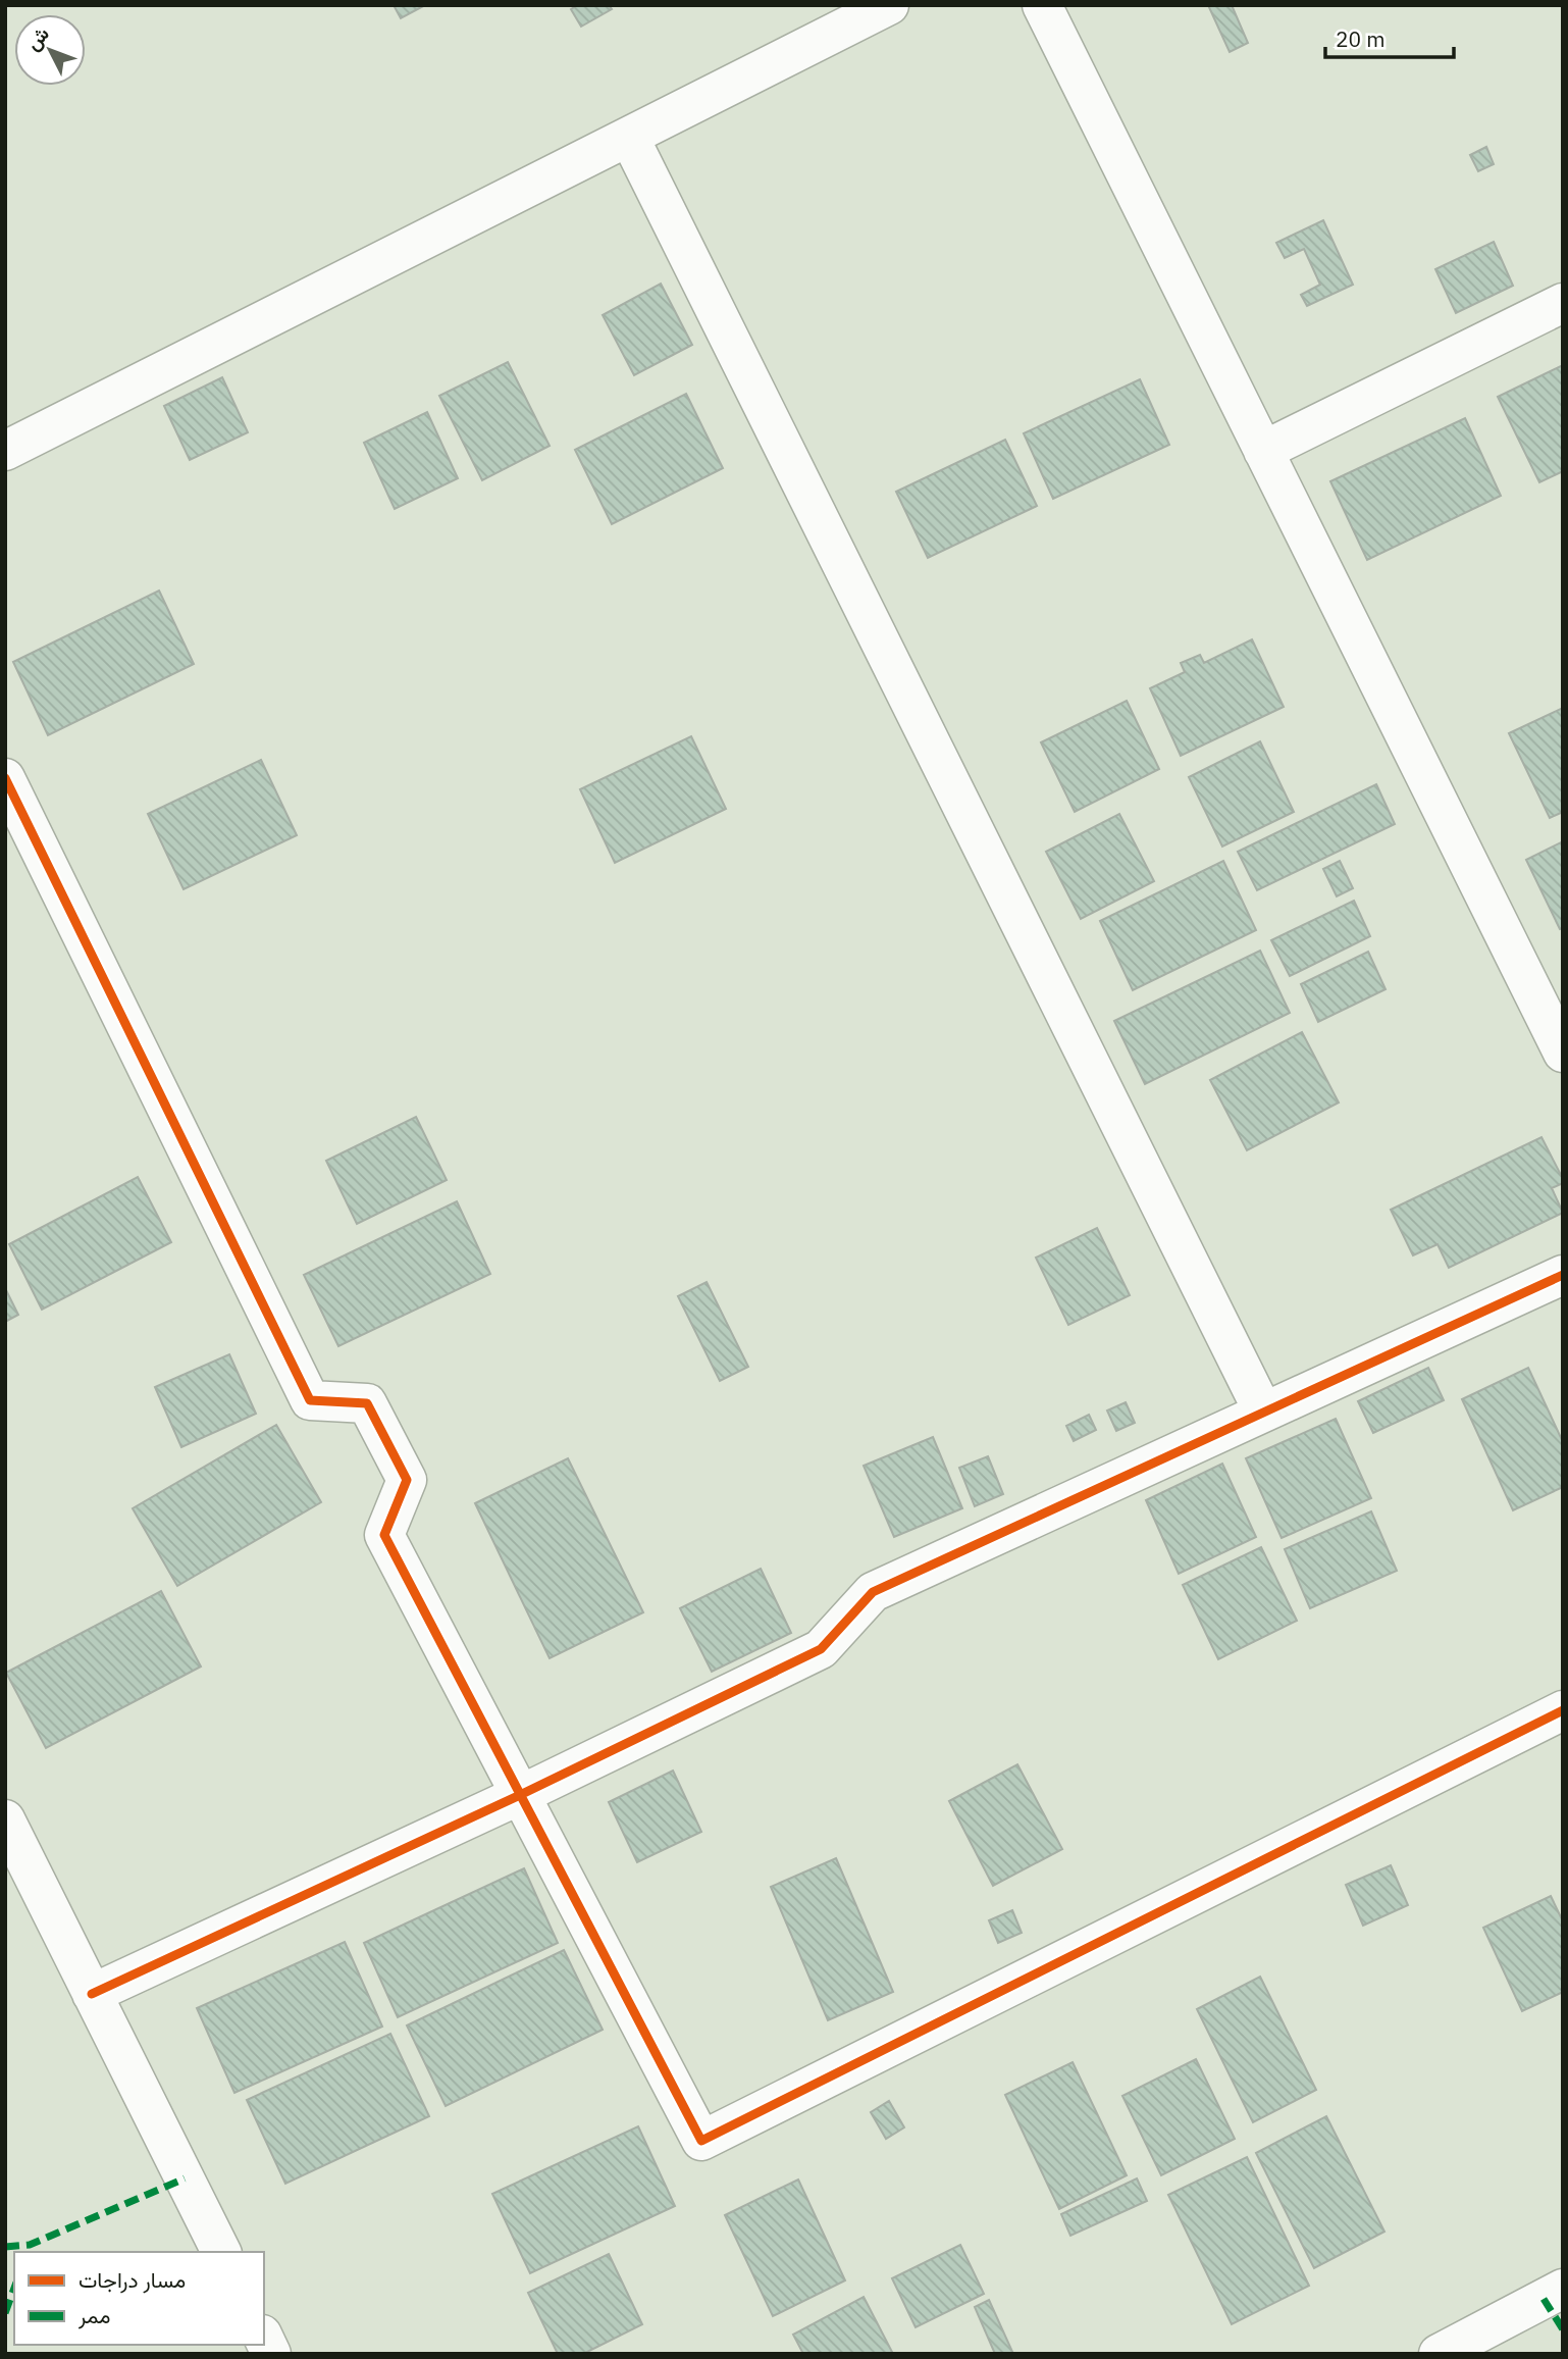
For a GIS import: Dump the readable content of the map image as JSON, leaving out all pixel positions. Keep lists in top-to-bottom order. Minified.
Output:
{"legend":["مسار دراجات","ممر"],"scale_bar":"20 m","north":"top left"}
